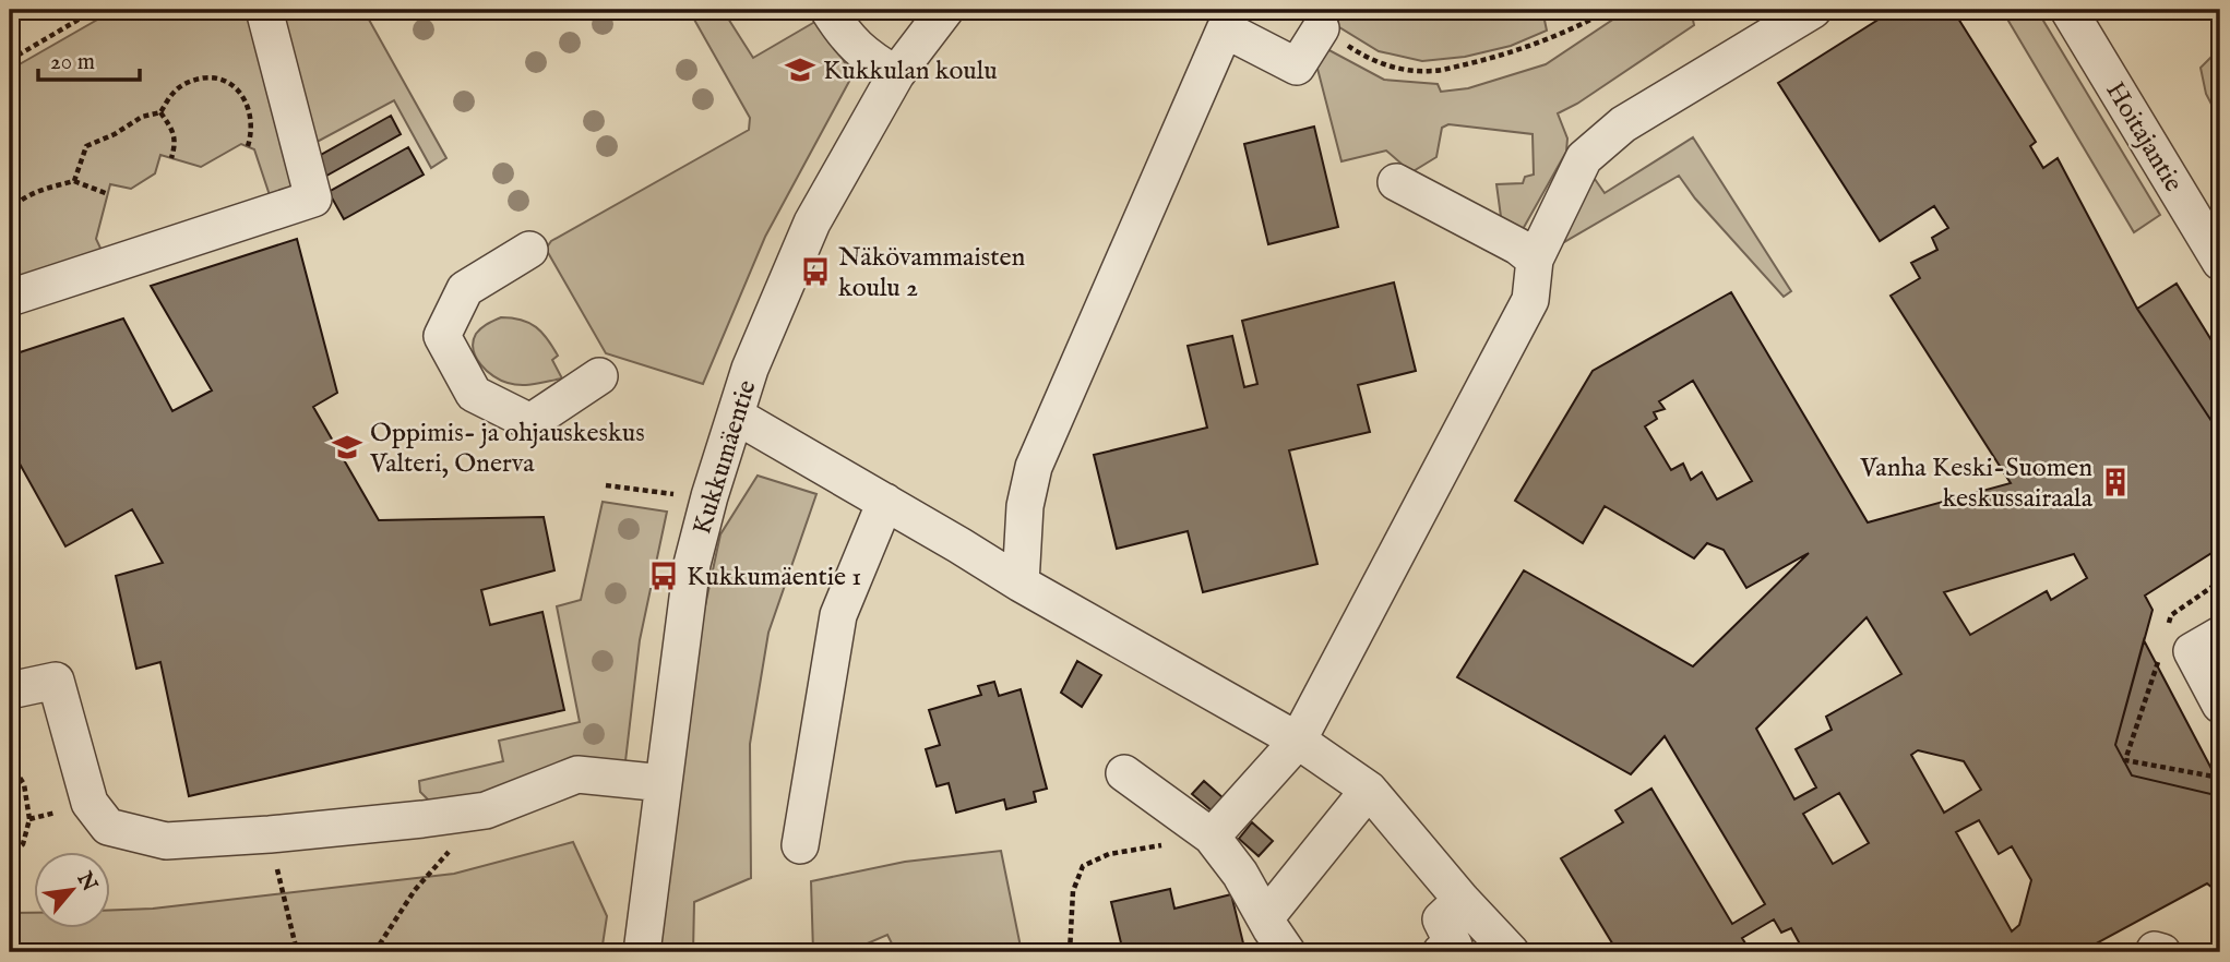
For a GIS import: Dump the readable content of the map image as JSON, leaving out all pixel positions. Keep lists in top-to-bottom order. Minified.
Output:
{"streets":{"street":["Hoitajantie","Kukkumäentie"]},"places":{"school or university":["Kukkulan koulu","Oppimis- ja ohjauskeskus Valteri, Onerva"],"bus stop":["Näkövammaisten koulu 2","Kukkumäentie 1"],"building":["Vanha Keski-Suomen keskussairaala"]},"scale_bar":"20 m","north":"top right"}
